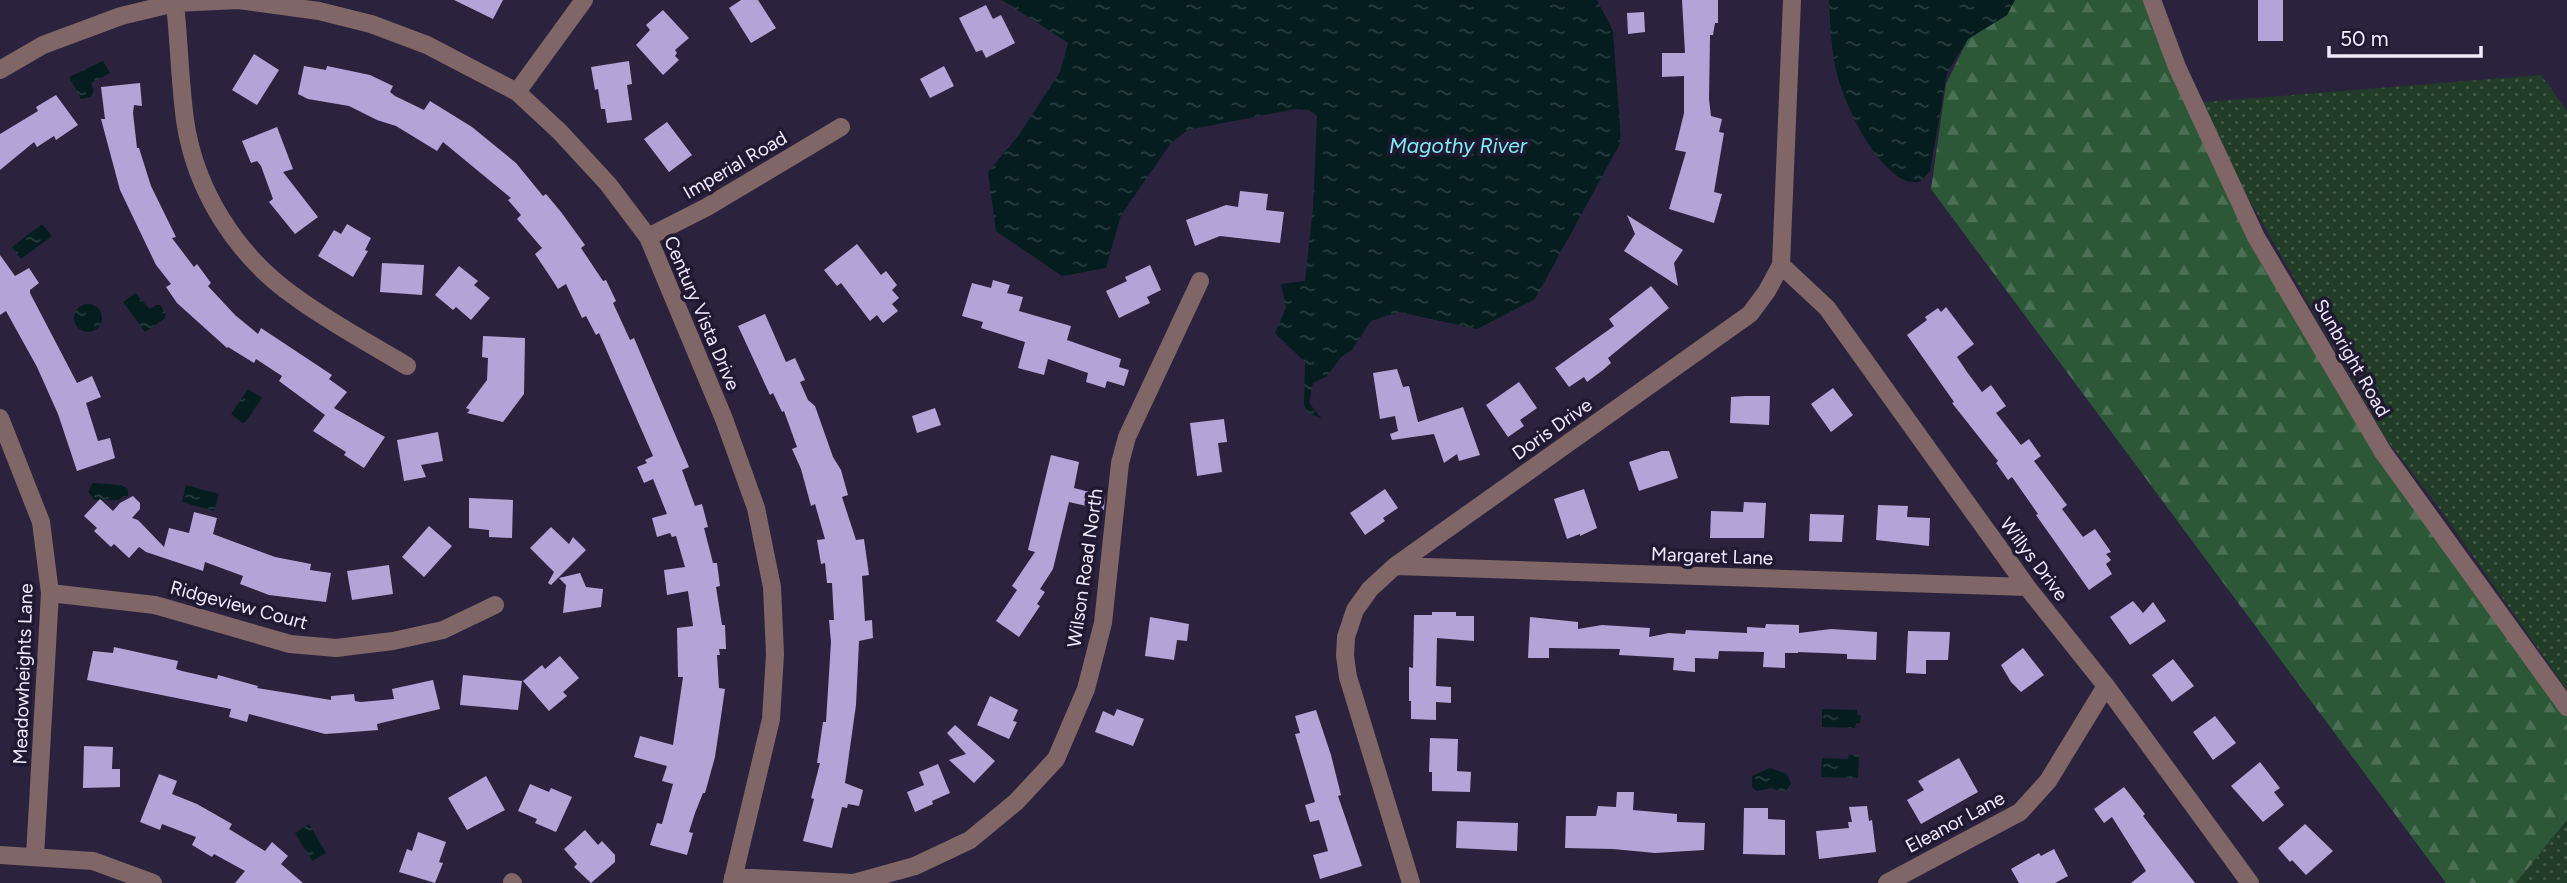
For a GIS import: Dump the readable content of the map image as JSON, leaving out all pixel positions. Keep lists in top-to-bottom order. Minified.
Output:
{"streets":{"street":["Imperial Road","Century Vista Drive","Sunbright Road","Doris Drive","Margaret Lane","Willys Drive","Wilson Road North","Ridgeview Court","Meadowheights Lane","Eleanor Lane"]},"crossings":[["Imperial Road","Century Vista Drive"],["Century Vista Drive","Wilson Road North"],["Doris Drive","Margaret Lane"],["Doris Drive","Willys Drive"],["Margaret Lane","Willys Drive"],["Willys Drive","Eleanor Lane"],["Ridgeview Court","Meadowheights Lane"]],"water":["Magothy River"],"scale_bar":"50 m"}
